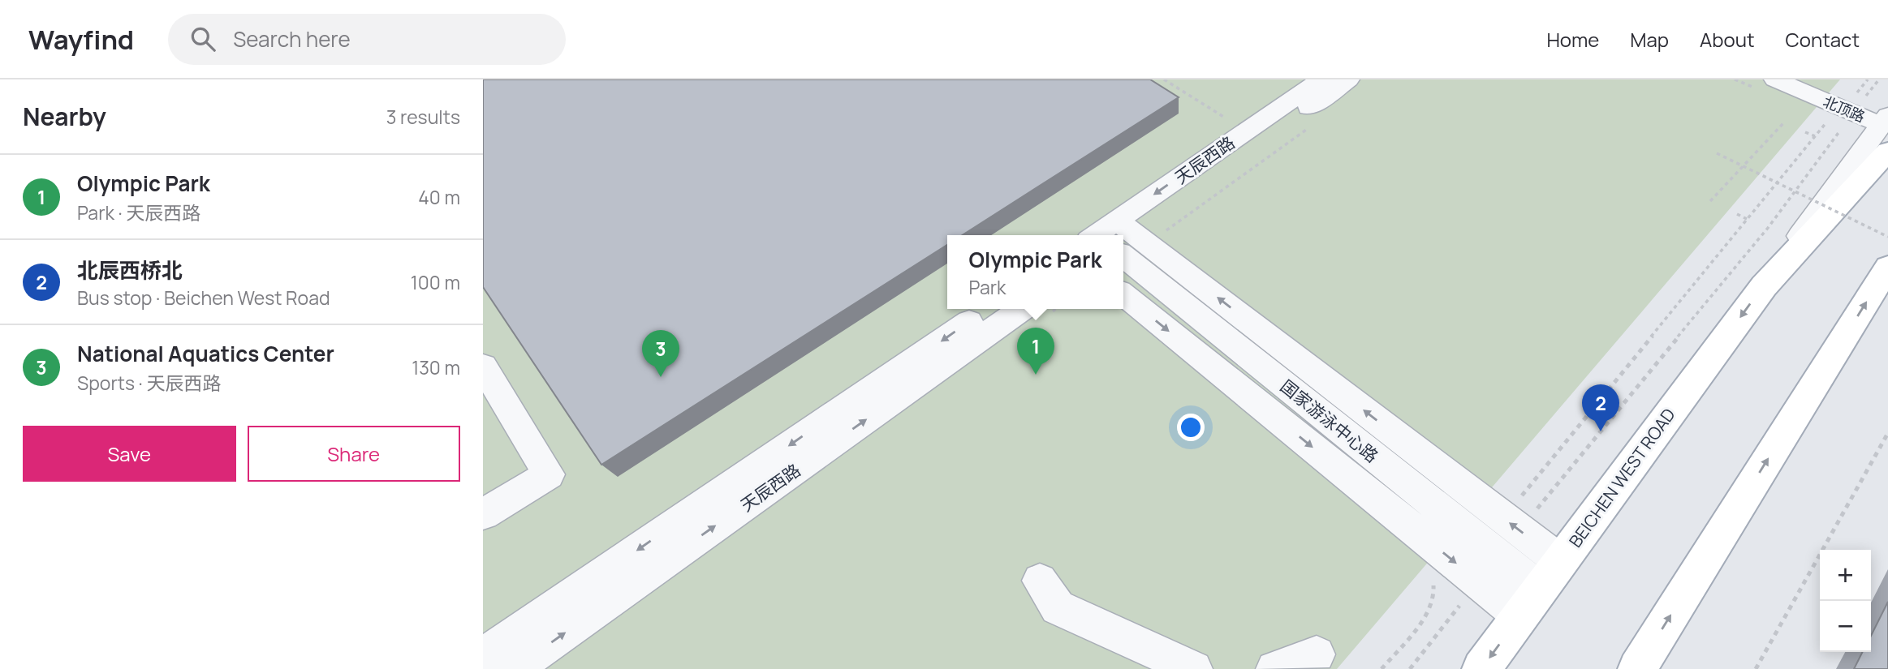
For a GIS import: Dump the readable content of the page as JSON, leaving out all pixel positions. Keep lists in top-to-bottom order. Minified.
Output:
{"streets":{"main road":["BEICHEN WEST ROAD"],"street":["北顶路","天辰西路","国家游泳中心路"]},"crossings":[["北顶路","BEICHEN WEST ROAD"],["国家游泳中心路","BEICHEN WEST ROAD"]],"page":{"header":"Wayfind","search":"Search here","nav":["Home","Map","About","Contact"],"heading":["Nearby","3 results"],"list":[{"mark":"1","name":"Olympic Park","note":"Park · 天辰西路","value":"40 m"},{"mark":"2","name":"北辰西桥北","note":"Bus stop · Beichen West Road","value":"100 m"},{"mark":"3","name":"National Aquatics Center","note":"Sports · 天辰西路","value":"130 m"}],"popup":["Olympic Park","Park"],"pins":["1","3","2"],"buttons":["Save","Share"],"map_buttons":["+","−"]}}
